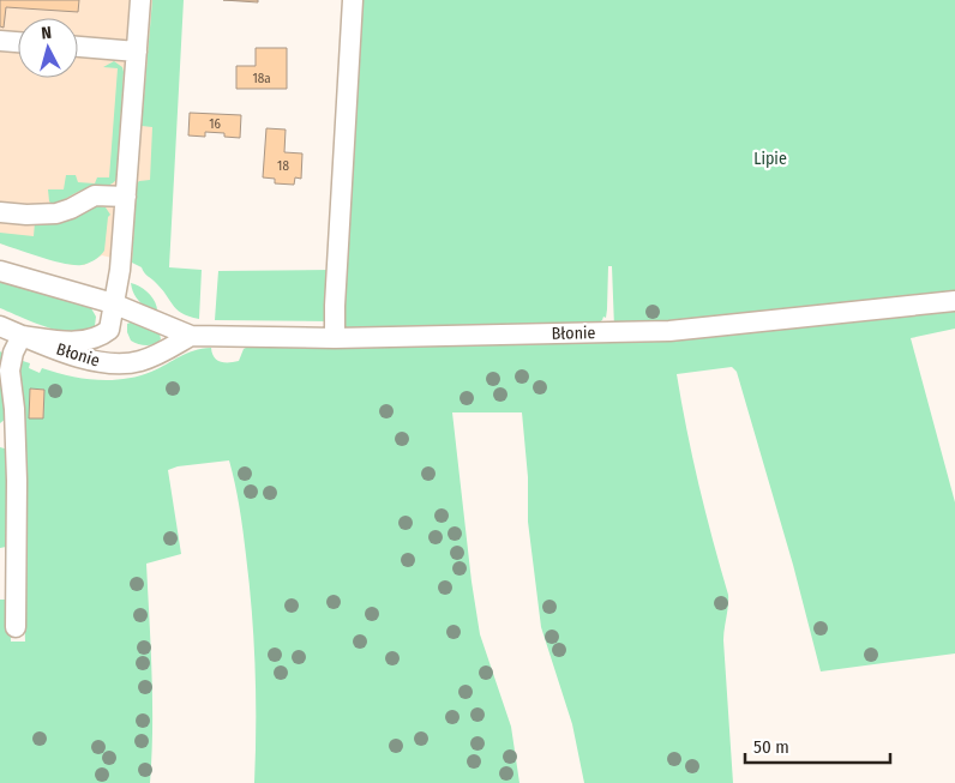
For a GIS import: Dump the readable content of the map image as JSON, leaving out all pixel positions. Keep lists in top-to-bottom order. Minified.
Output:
{"streets":{"street":["Błonie"]},"parks":["Lipie"],"house_numbers":["18a","16","18"],"scale_bar":"50 m","north":"top"}
